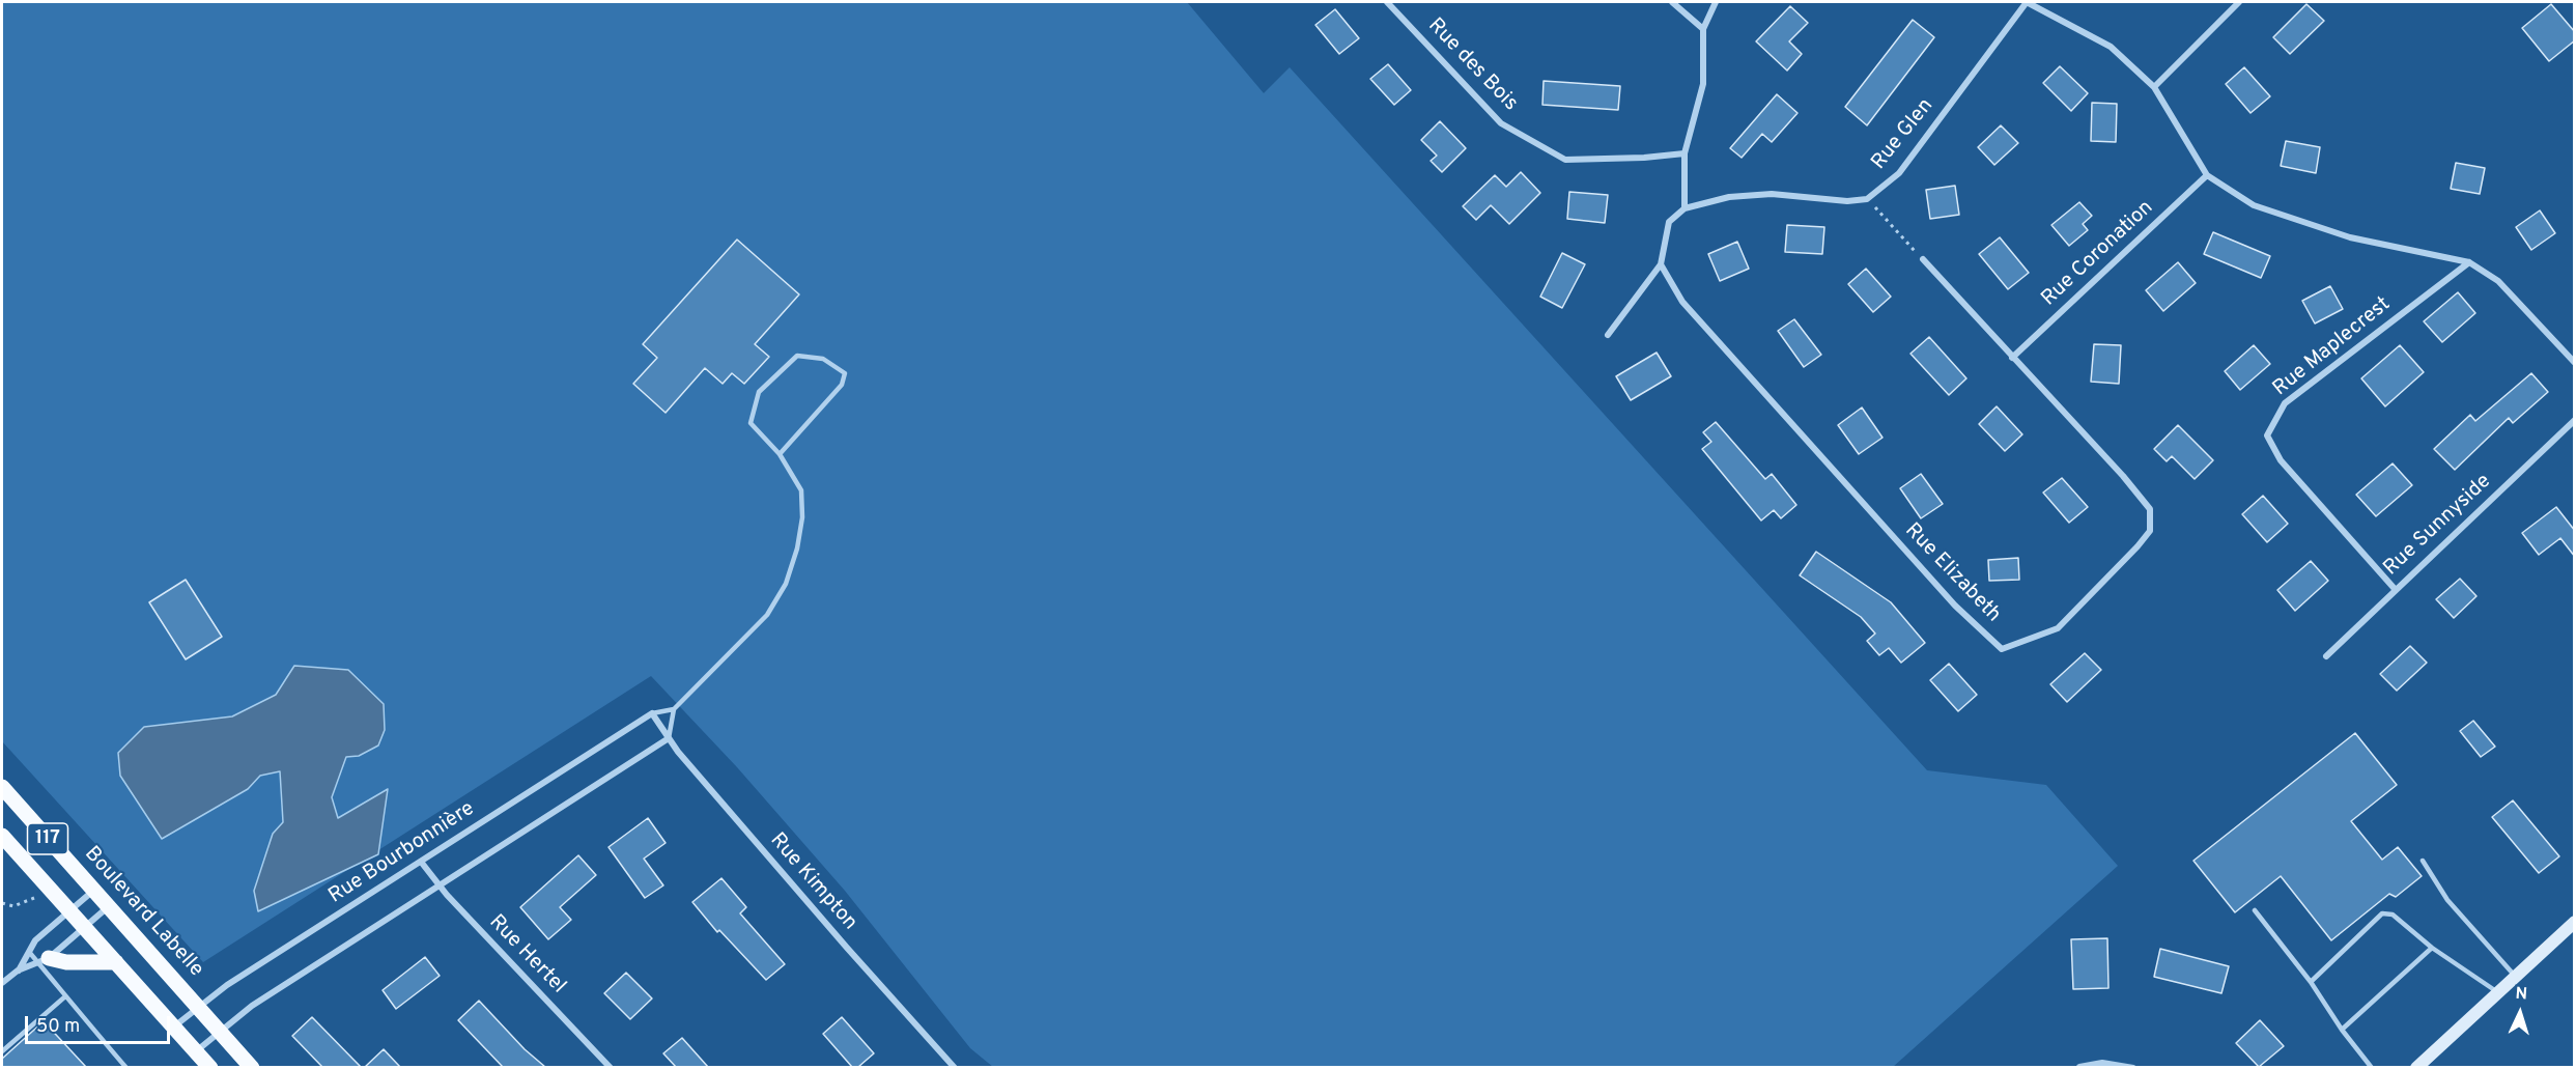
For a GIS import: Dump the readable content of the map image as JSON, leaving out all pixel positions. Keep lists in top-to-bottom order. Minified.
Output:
{"streets":{"main road":["117","Boulevard Labelle"],"street":["Rue des Bois","Rue Glen","Rue Coronation","Rue Maplecrest","Rue Sunnyside","Rue Elizabeth","Rue Bourbonnière","Rue Kimpton","Rue Hertel"]},"crossings":[["Rue Coronation","Rue Elizabeth"],["Rue Maplecrest","Rue Sunnyside"],["117","Rue Bourbonnière"],["Rue Bourbonnière","Rue Kimpton"],["Rue Bourbonnière","Boulevard Labelle"],["Rue Bourbonnière","Rue Hertel"]],"scale_bar":"50 m","north":"top"}
